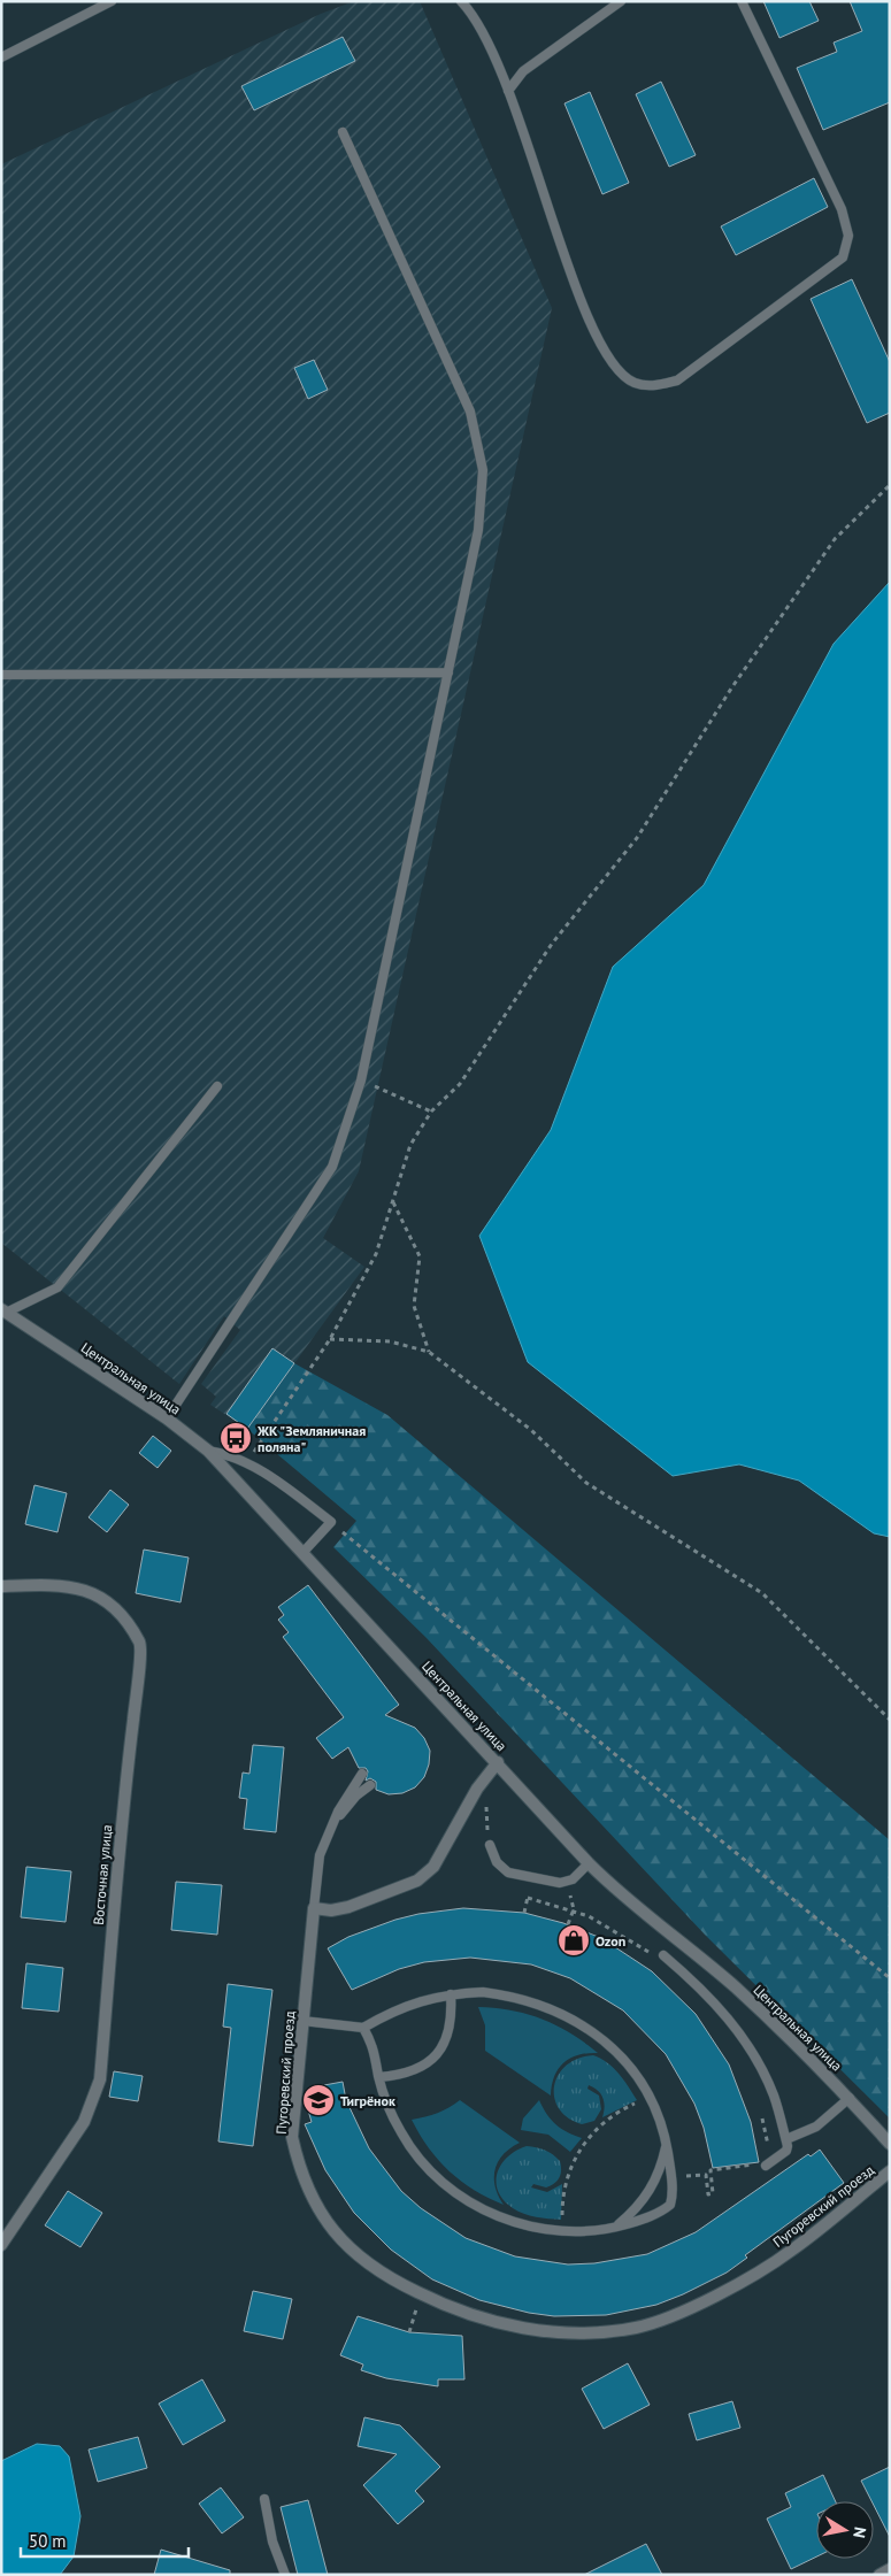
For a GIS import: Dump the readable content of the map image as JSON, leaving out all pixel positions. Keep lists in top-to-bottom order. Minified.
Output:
{"streets":{"street":["Центральная улица","Восточная улица","Пугоревский проезд"]},"places":{"bus stop":["ЖК \"Земляничная поляна\""],"shop":["Ozon"],"school or university":["Тигрёнок"]},"scale_bar":"50 m","north":"right"}
